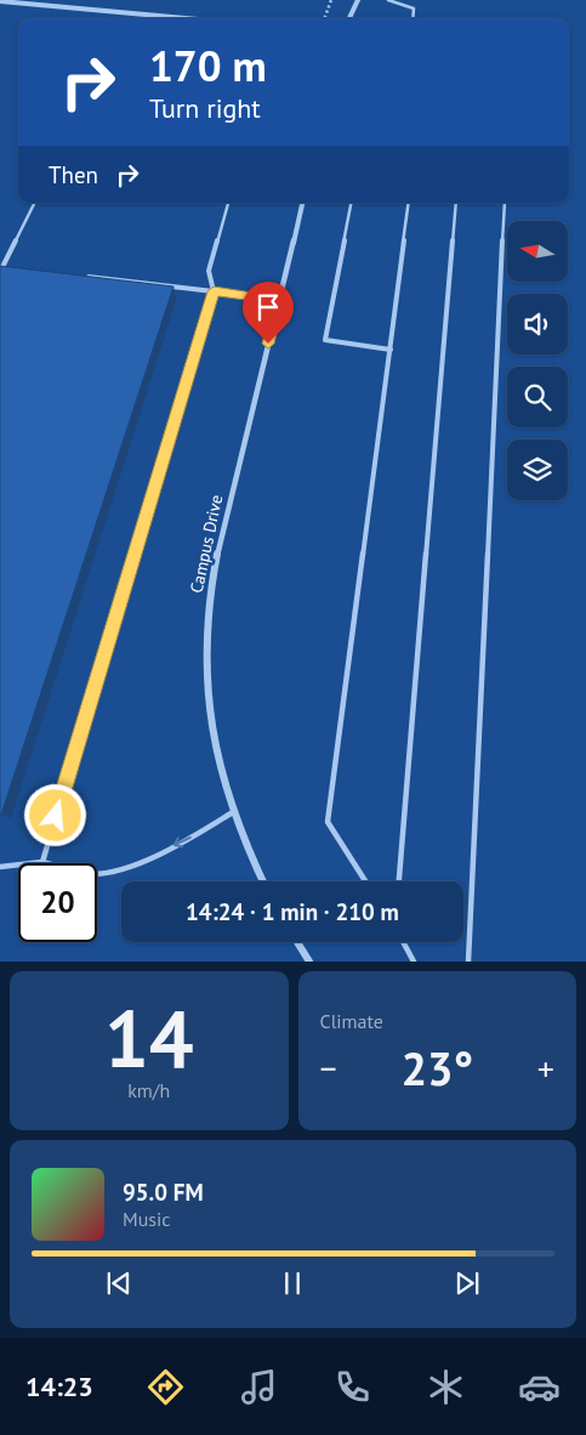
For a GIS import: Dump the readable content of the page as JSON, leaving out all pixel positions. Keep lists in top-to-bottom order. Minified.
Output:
{"streets":{"street":["Campus Drive"]},"north":"left","page":{"turn":["170 m","Turn right"],"then":"Then","limit":"20","trip":"14:24 · 1 min · 210 m","tile":[["14","km/h"],"Climate"],"heat":["−","23°","+"],"song":["95.0 FM","Music"],"tabs":"14:23"}}
